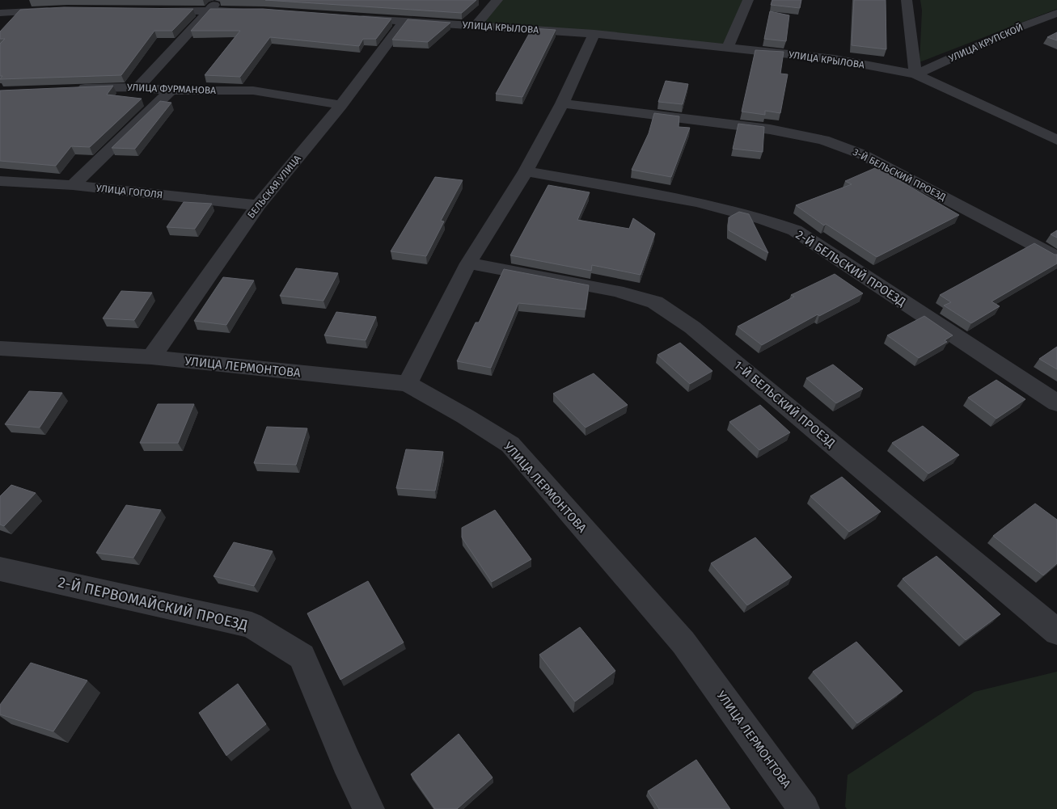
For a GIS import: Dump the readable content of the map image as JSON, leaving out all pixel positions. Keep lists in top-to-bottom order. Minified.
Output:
{"streets":{"street":["УЛИЦА КРЫЛОВА","УЛИЦА КРУПСКОЙ","УЛИЦА ФУРМАНОВА","3-Й БЕЛЬСКИЙ ПРОЕЗД","БЕЛЬСКАЯ УЛИЦА","УЛИЦА ГОГОЛЯ","2-Й БЕЛЬСКИЙ ПРОЕЗД","УЛИЦА ЛЕРМОНТОВА","1-Й БЕЛЬСКИЙ ПРОЕЗД","2-Й ПЕРВОМАЙСКИЙ ПРОЕЗД"]},"crossings":[["УЛИЦА КРЫЛОВА","УЛИЦА КРУПСКОЙ"],["УЛИЦА КРЫЛОВА","БЕЛЬСКАЯ УЛИЦА"],["УЛИЦА ФУРМАНОВА","БЕЛЬСКАЯ УЛИЦА"],["БЕЛЬСКАЯ УЛИЦА","УЛИЦА ГОГОЛЯ"],["БЕЛЬСКАЯ УЛИЦА","УЛИЦА ЛЕРМОНТОВА"]]}
